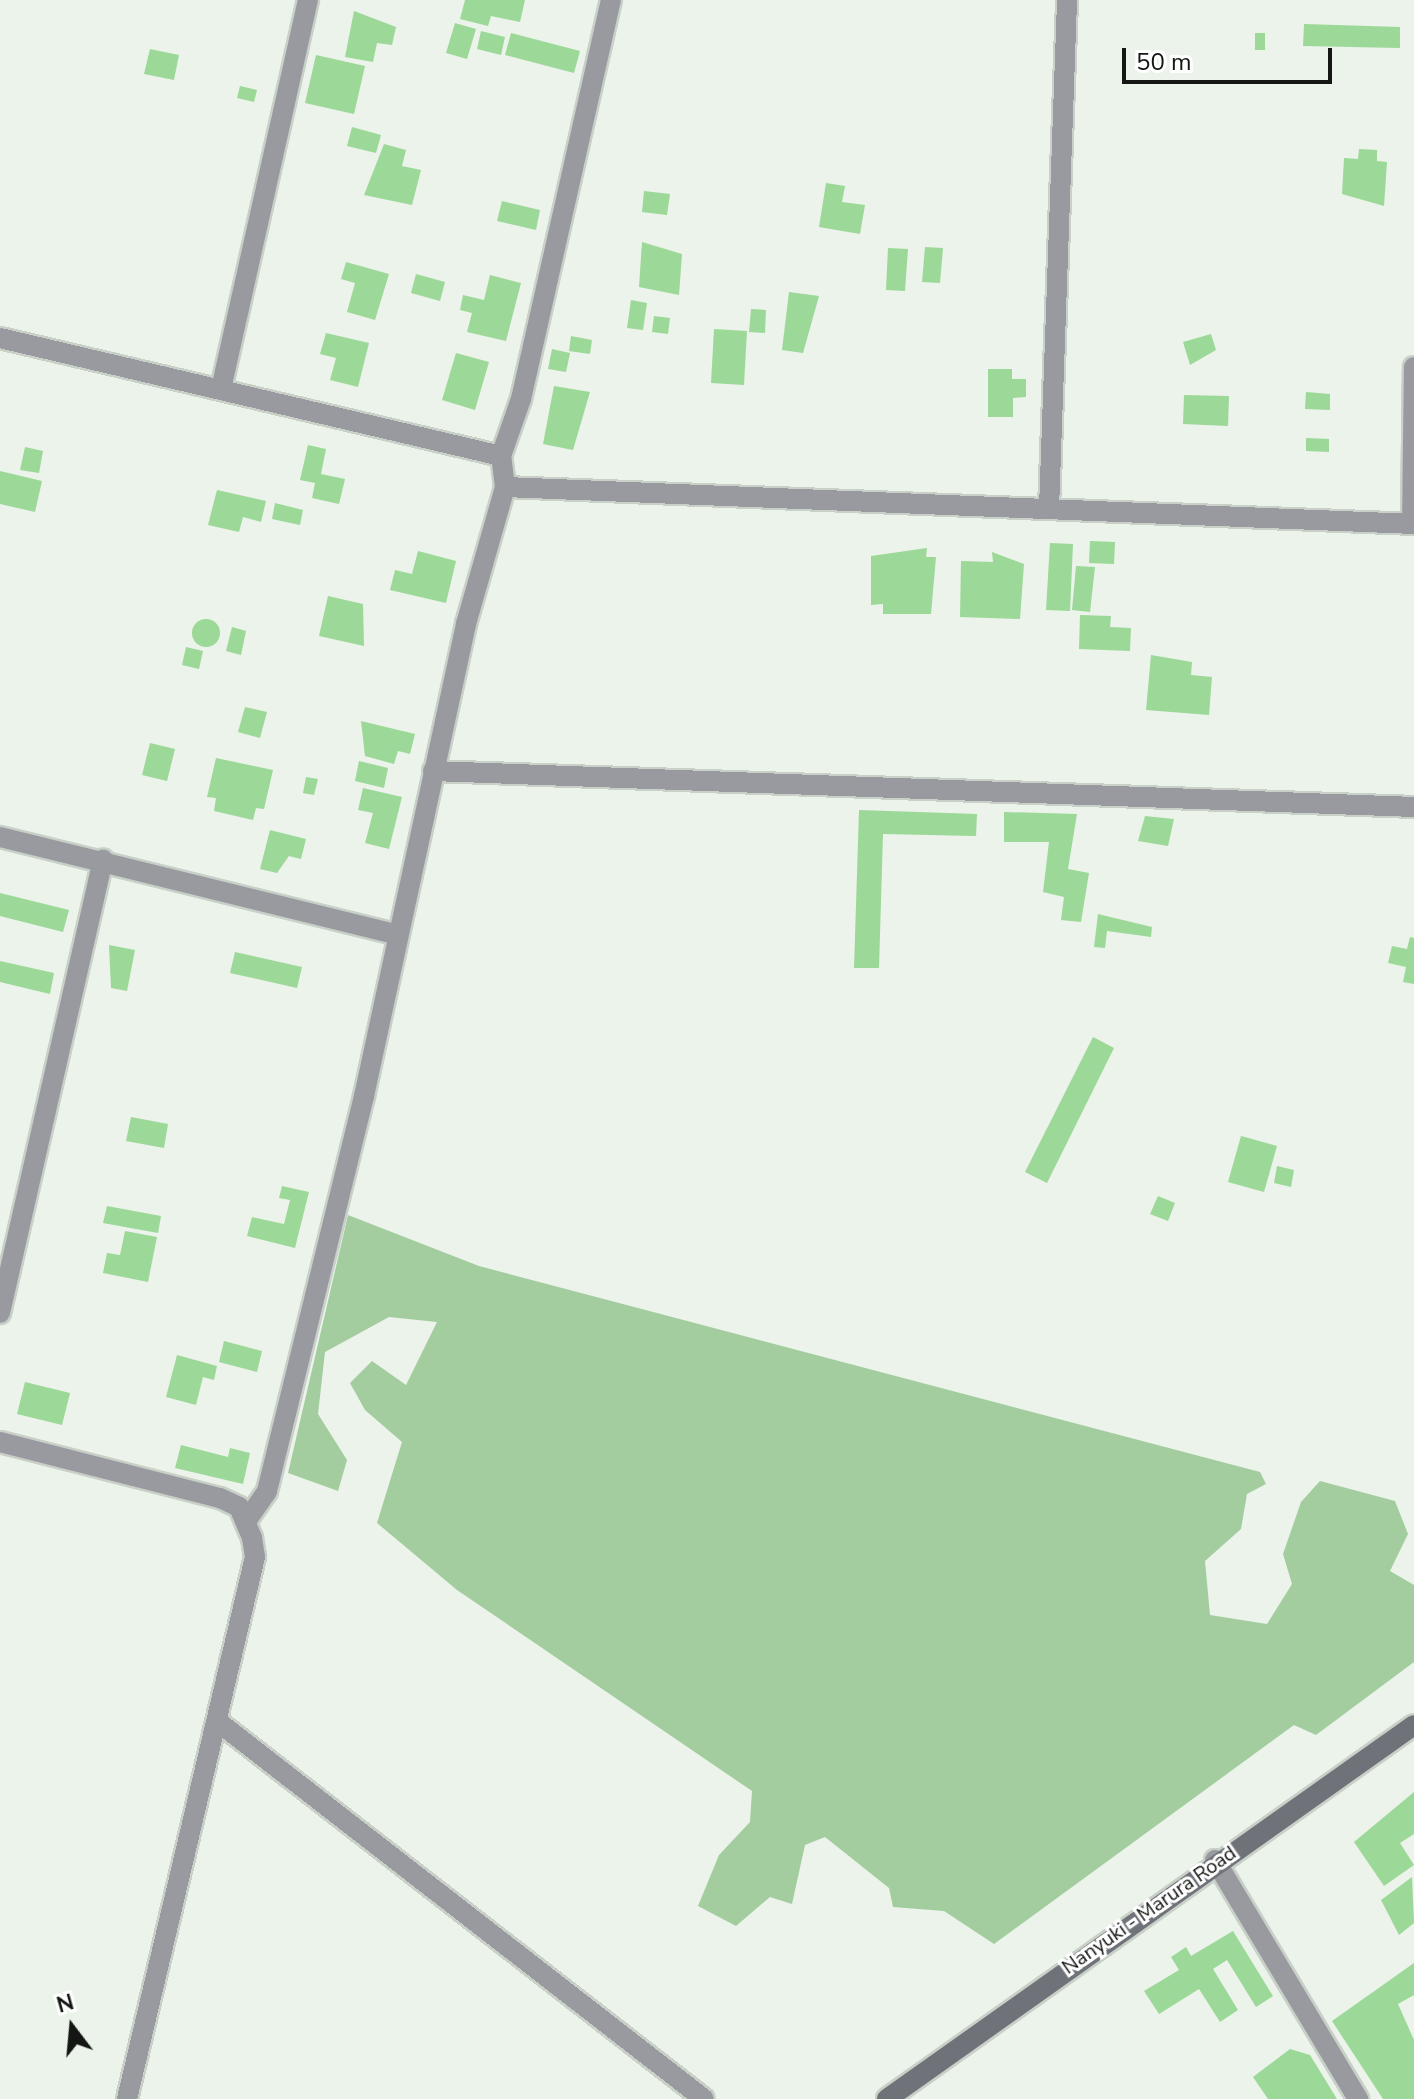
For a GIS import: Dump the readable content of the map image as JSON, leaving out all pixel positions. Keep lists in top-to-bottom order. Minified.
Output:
{"streets":{"street":["Nanyuki - Marura Road"]},"scale_bar":"50 m","north":"top"}
